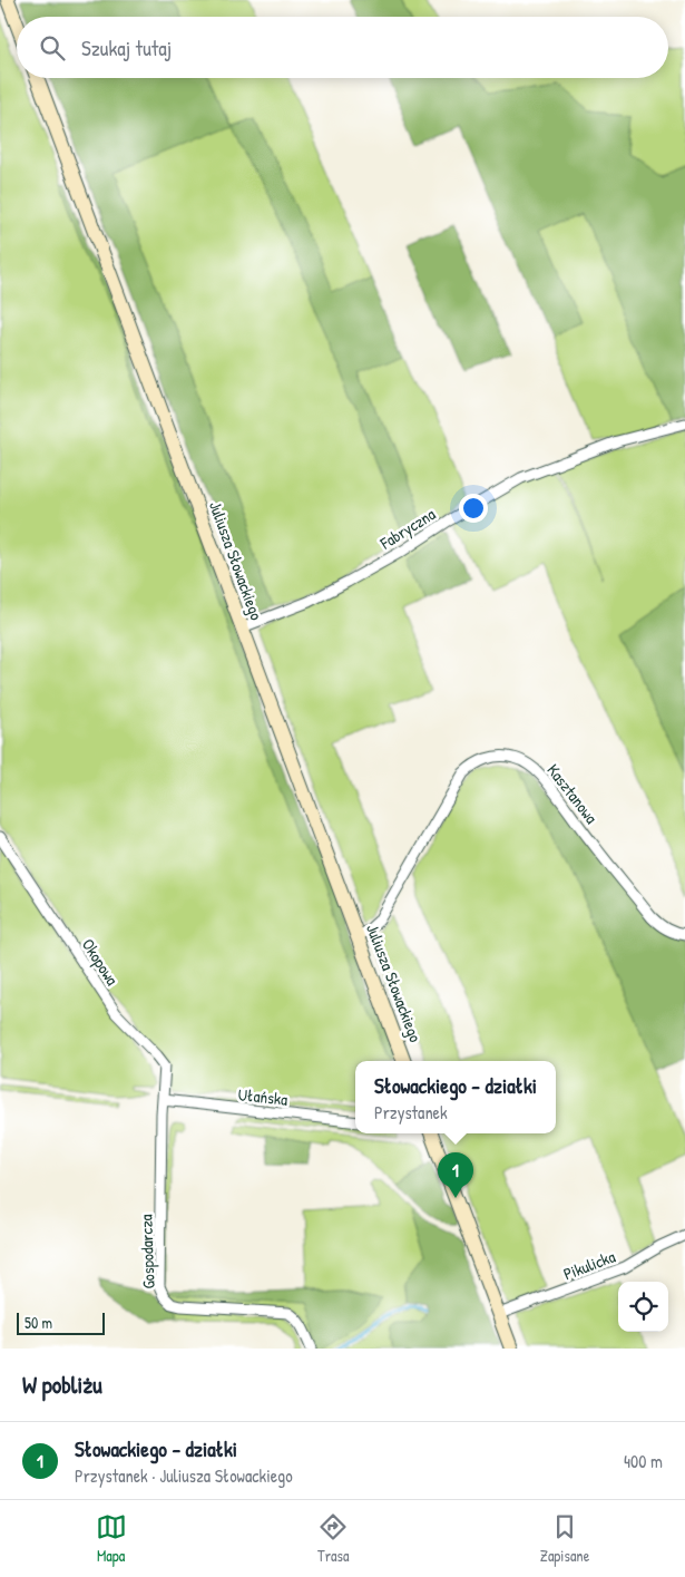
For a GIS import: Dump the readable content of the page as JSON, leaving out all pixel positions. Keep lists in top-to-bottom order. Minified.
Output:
{"streets":{"street":["Fabryczna","Juliusza Słowackiego","Kasztanowa","Okopowa","Ułańska","Gospodarcza","Pikulicka"]},"crossings":[["Fabryczna","Juliusza Słowackiego"],["Juliusza Słowackiego","Kasztanowa"],["Okopowa","Ułańska"],["Okopowa","Gospodarcza"],["Ułańska","Gospodarcza"]],"scale_bar":"50 m","page":{"search":"Szukaj tutaj","popup":["Słowackiego - działki","Przystanek"],"pins":"1","scale":"50 m","heading":"W pobliżu","list":[{"mark":"1","name":"Słowackiego - działki","note":"Przystanek · Juliusza Słowackiego","value":"400 m"}],"nav":["Mapa","Trasa","Zapisane"]}}
